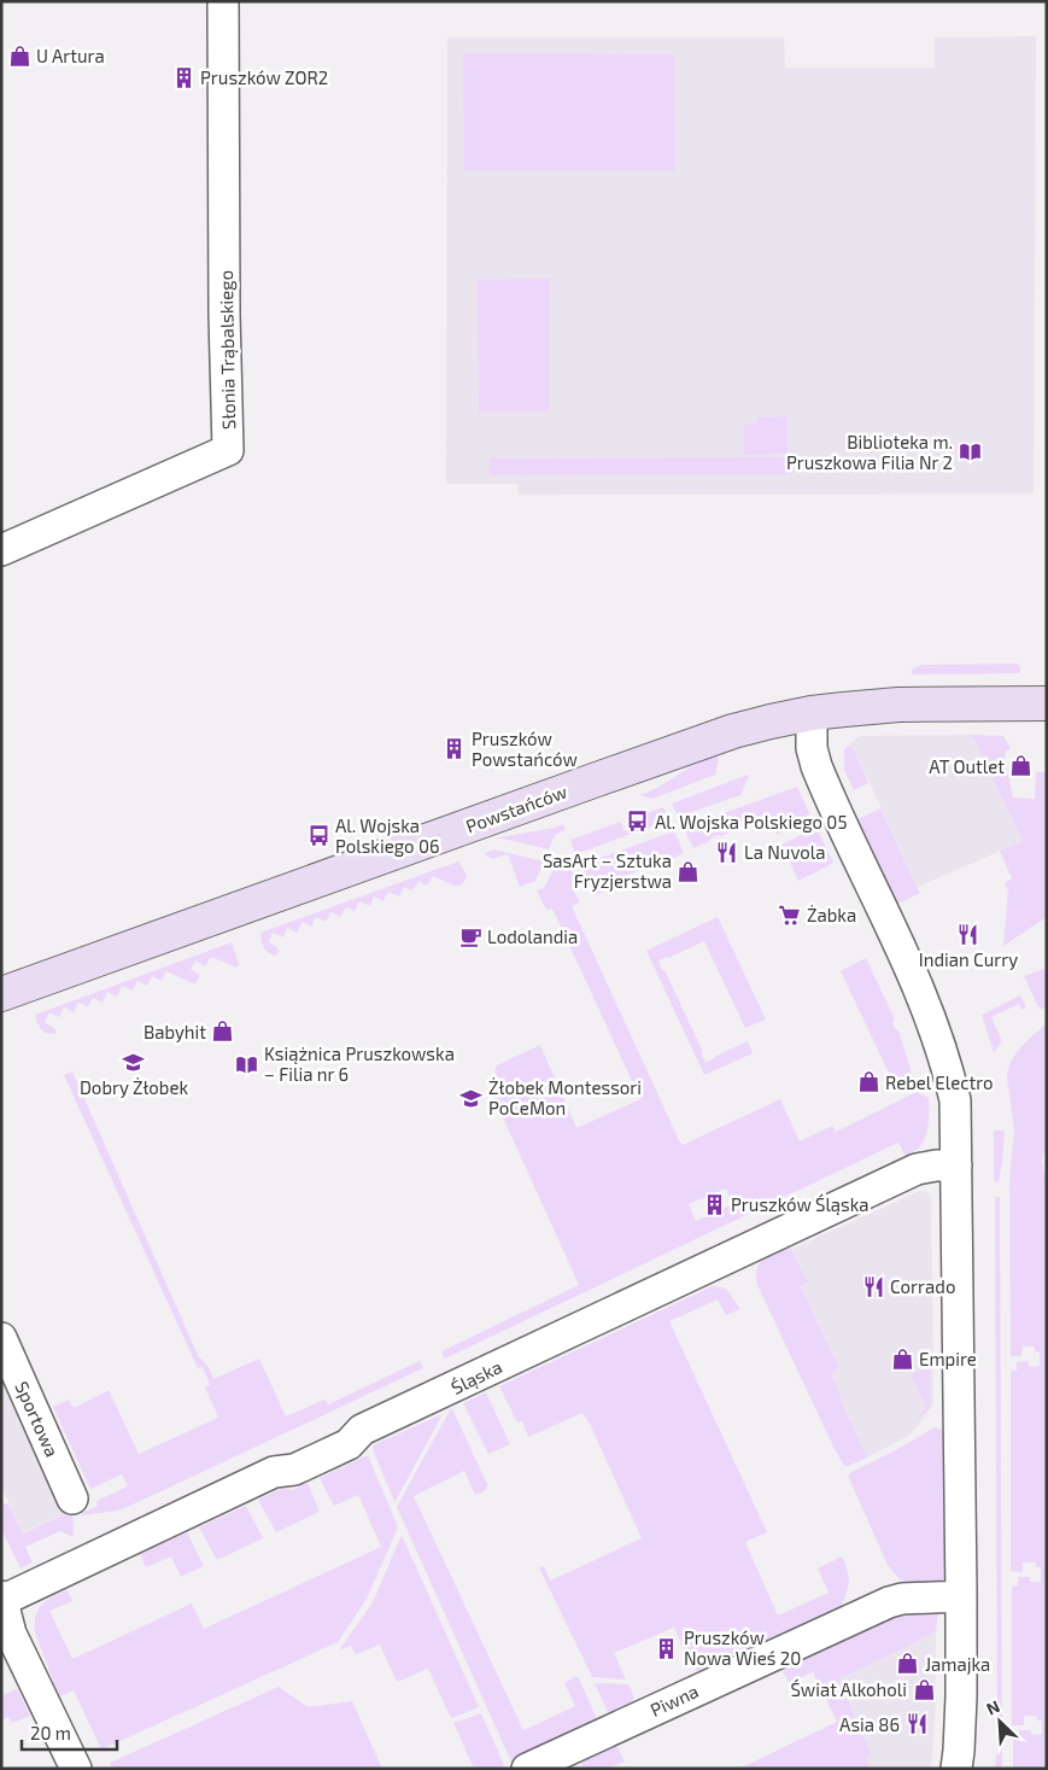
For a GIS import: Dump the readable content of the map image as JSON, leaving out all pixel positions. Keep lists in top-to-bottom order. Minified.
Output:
{"streets":{"street":["Słonia Trąbalskiego","Powstańców","Śląska","Sportowa","Piwna"]},"places":{"shop":["U Artura","AT Outlet","SasArt – Sztuka Fryzjerstwa","Babyhit","Rebel Electro","Empire","Jamajka","Świat Alkoholi"],"building":["Pruszków ZOR2","Pruszków Powstańców","Pruszków Śląska","Pruszków Nowa Wieś 20"],"library":["Biblioteka m. Pruszkowa Filia Nr 2","Książnica Pruszkowska – Filia nr 6"],"bus stop":["Al. Wojska Polskiego 05","Al. Wojska Polskiego 06"],"restaurant":["La Nuvola","Indian Curry","Corrado","Asia 86"],"supermarket":["Żabka"],"cafe":["Lodolandia"],"school or university":["Dobry Żłobek","Żłobek Montessori PoCeMon"]},"scale_bar":"20 m","north":"top left"}
